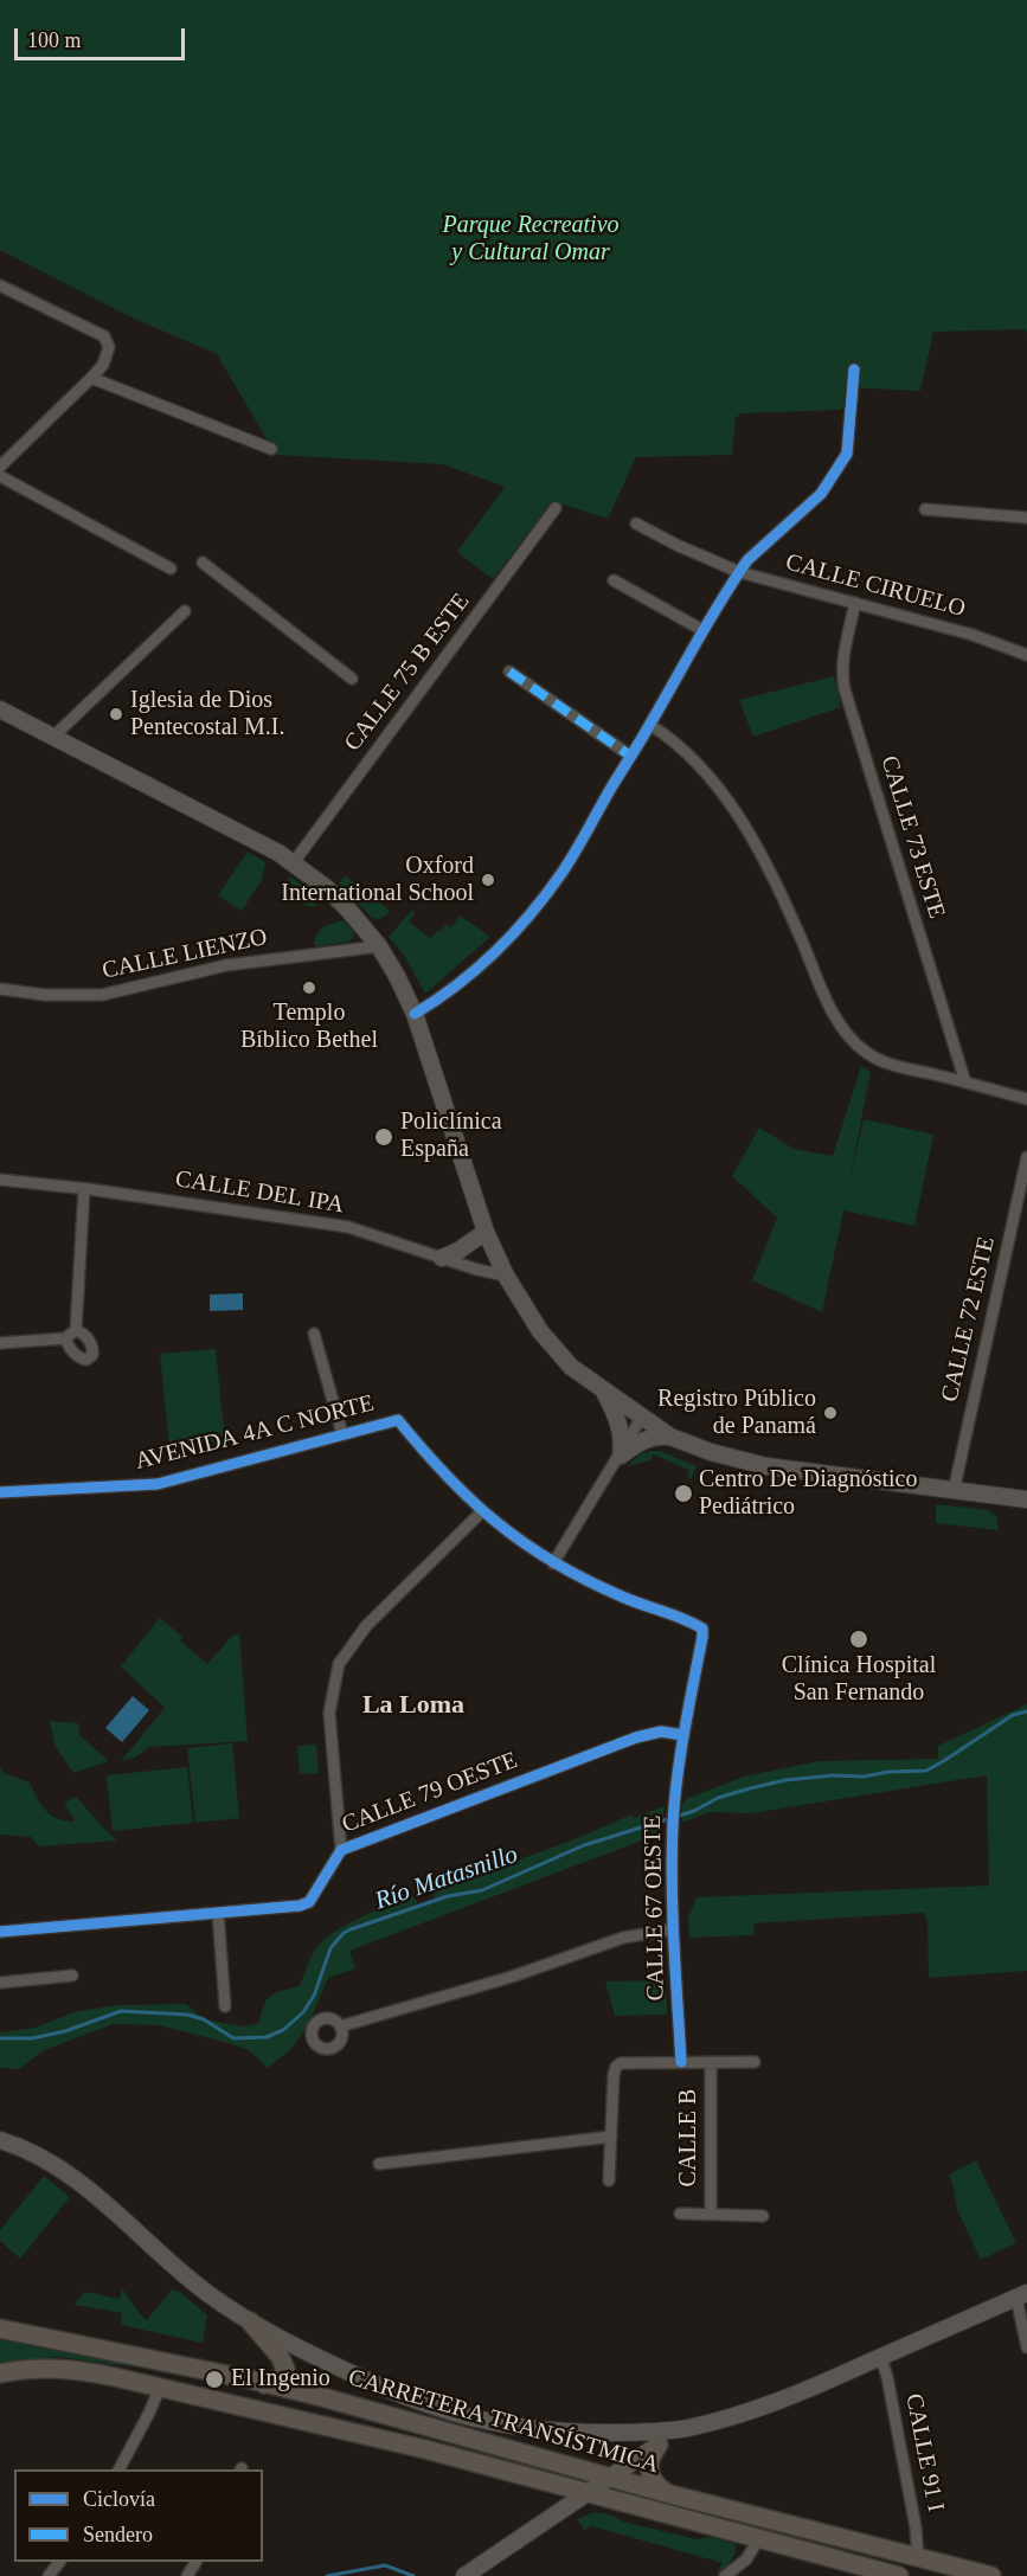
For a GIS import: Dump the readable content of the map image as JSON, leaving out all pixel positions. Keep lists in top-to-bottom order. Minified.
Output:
{"streets":{"main road":["CARRETERA TRANSÍSTMICA"],"street":["CALLE CIRUELO","CALLE 75 B ESTE","CALLE 73 ESTE","CALLE LIENZO","CALLE DEL IPA","CALLE 72 ESTE","AVENIDA 4A C NORTE","CALLE 79 OESTE","CALLE 67 OESTE","CALLE B","CALLE 91 I"]},"crossings":[["CALLE CIRUELO","CALLE 73 ESTE"],["AVENIDA 4A C NORTE","CALLE 67 OESTE"],["CALLE 79 OESTE","CALLE 67 OESTE"],["CARRETERA TRANSÍSTMICA","CALLE 91 I"]],"districts":["La Loma"],"water":["Río Matasnillo"],"parks":["Parque Recreativo y Cultural Omar"],"places":["Iglesia de Dios Pentecostal M.I.","Oxford International School","Templo Bíblico Bethel","Policlínica España","Registro Público de Panamá","Centro De Diagnóstico Pediátrico","Clínica Hospital San Fernando","El Ingenio"],"legend":["Ciclovía","Sendero"],"scale_bar":"100 m"}
